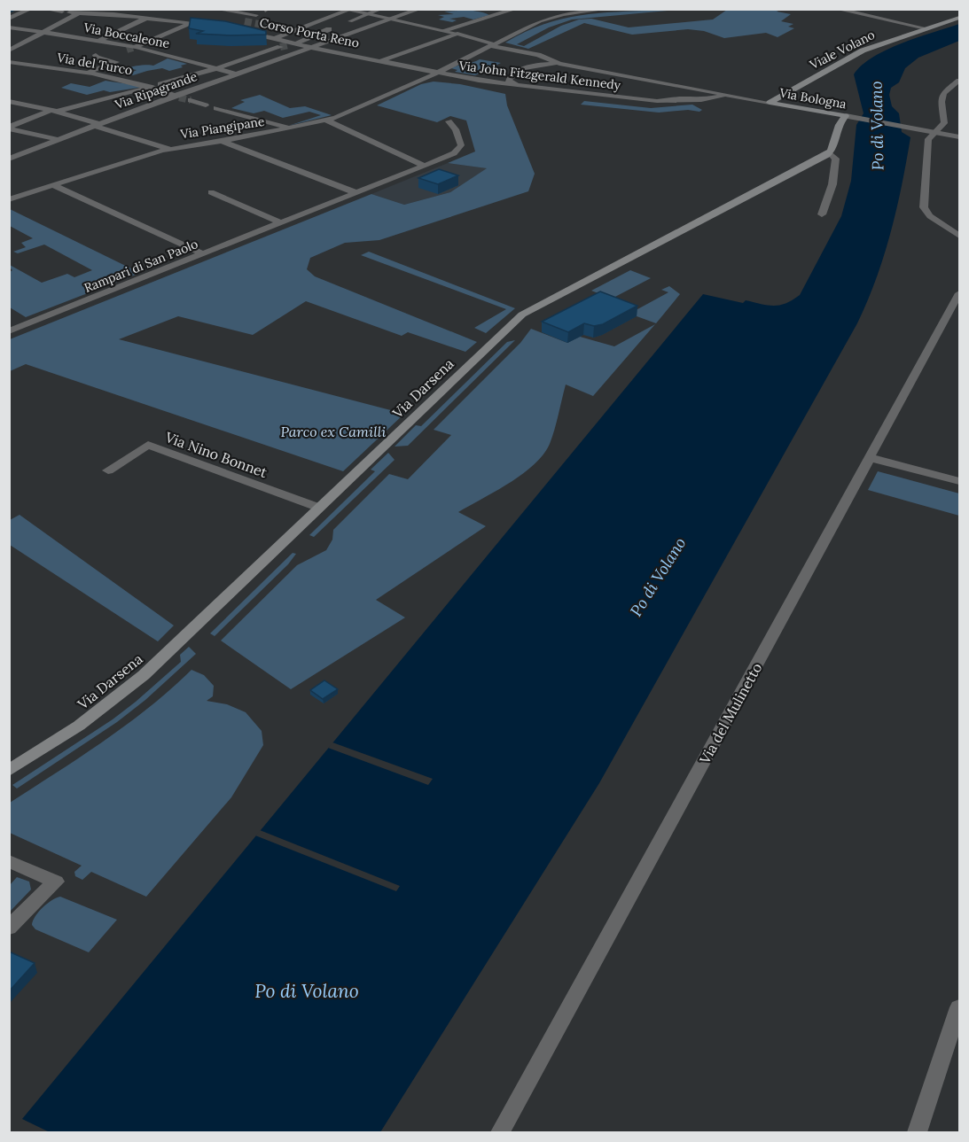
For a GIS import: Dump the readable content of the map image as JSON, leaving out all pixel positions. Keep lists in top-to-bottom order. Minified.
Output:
{"streets":{"main road":["Viale Volano","Via Bologna","Via Darsena"],"street":["Corso Porta Reno","Via Boccaleone","Via del Turco","Via John Fitzgerald Kennedy","Via Ripagrande","Via Piangipane","Rampari di San Paolo","Via Nino Bonnet","Via del Mulinetto"]},"crossings":[["Corso Porta Reno","Via John Fitzgerald Kennedy"],["Corso Porta Reno","Via Ripagrande"],["Corso Porta Reno","Via Piangipane"],["Via Boccaleone","Via Ripagrande"],["Viale Volano","Via Bologna"],["Via del Turco","Via Ripagrande"],["Via John Fitzgerald Kennedy","Via Bologna"],["Via John Fitzgerald Kennedy","Via Piangipane"],["Via Ripagrande","Via Bologna"],["Via Bologna","Via Piangipane"],["Via Darsena","Via Nino Bonnet"]],"water":["Po di Volano"],"parks":["Parco ex Camilli"]}
